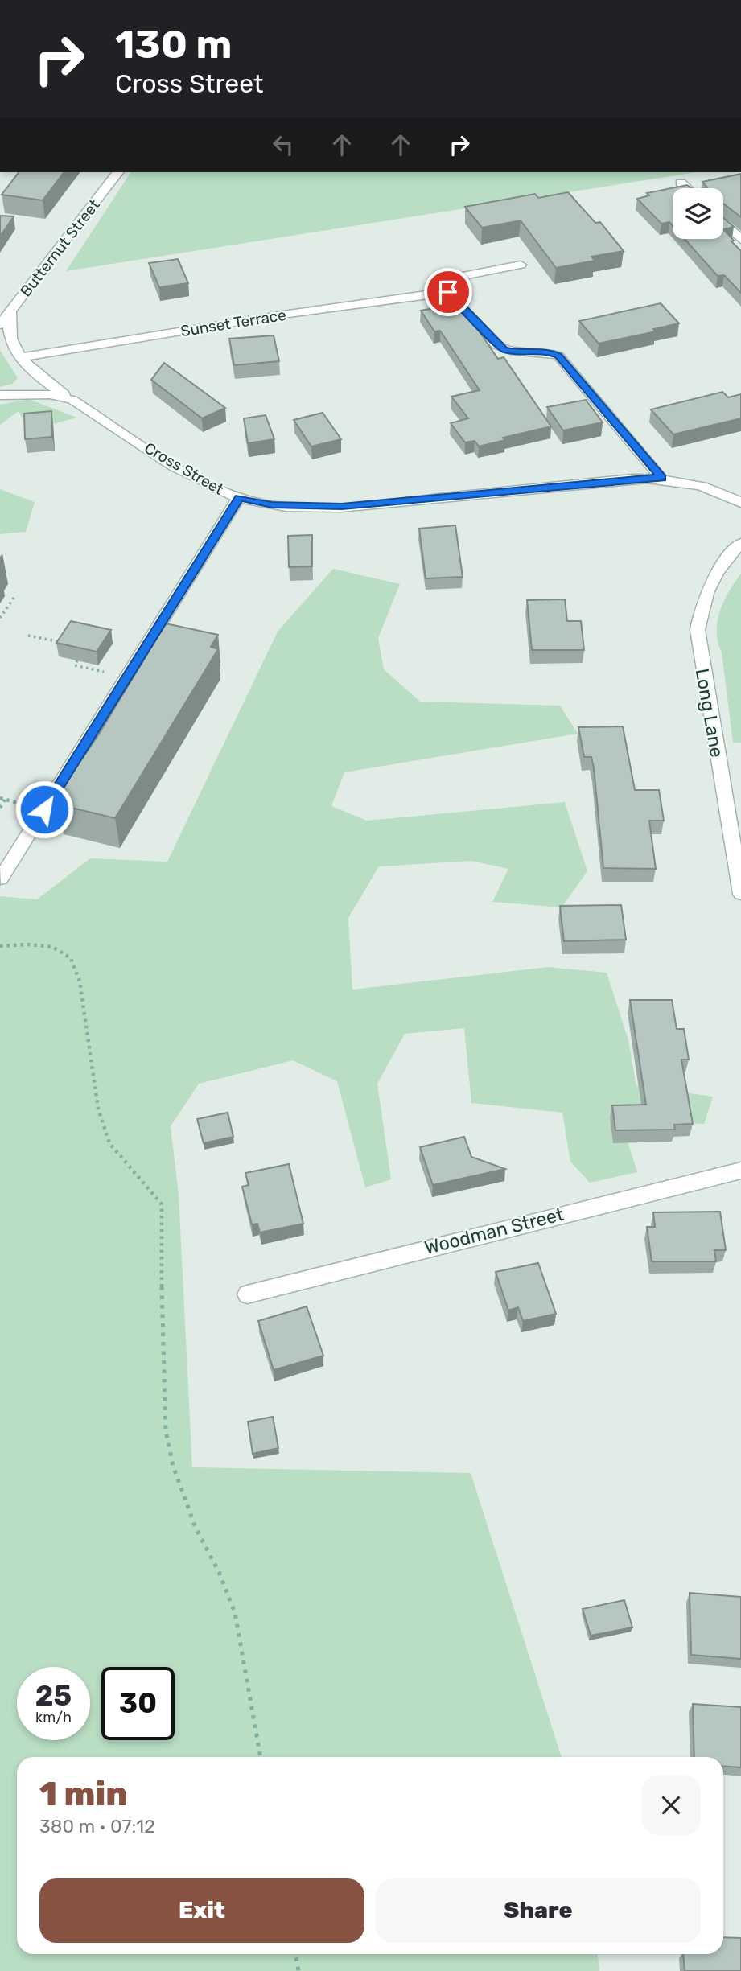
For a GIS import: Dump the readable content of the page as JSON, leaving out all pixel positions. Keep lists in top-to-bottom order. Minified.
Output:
{"streets":{"street":["Butternut Street","Sunset Terrace","Cross Street","Long Lane","Woodman Street"]},"crossings":[["Butternut Street","Cross Street"],["Sunset Terrace","Cross Street"]],"page":{"turn":["130 m","Cross Street"],"speed":"25 km/h","limit":"30","heading":["1 min","380 m · 07:12"],"buttons":["Exit","Share"]}}
